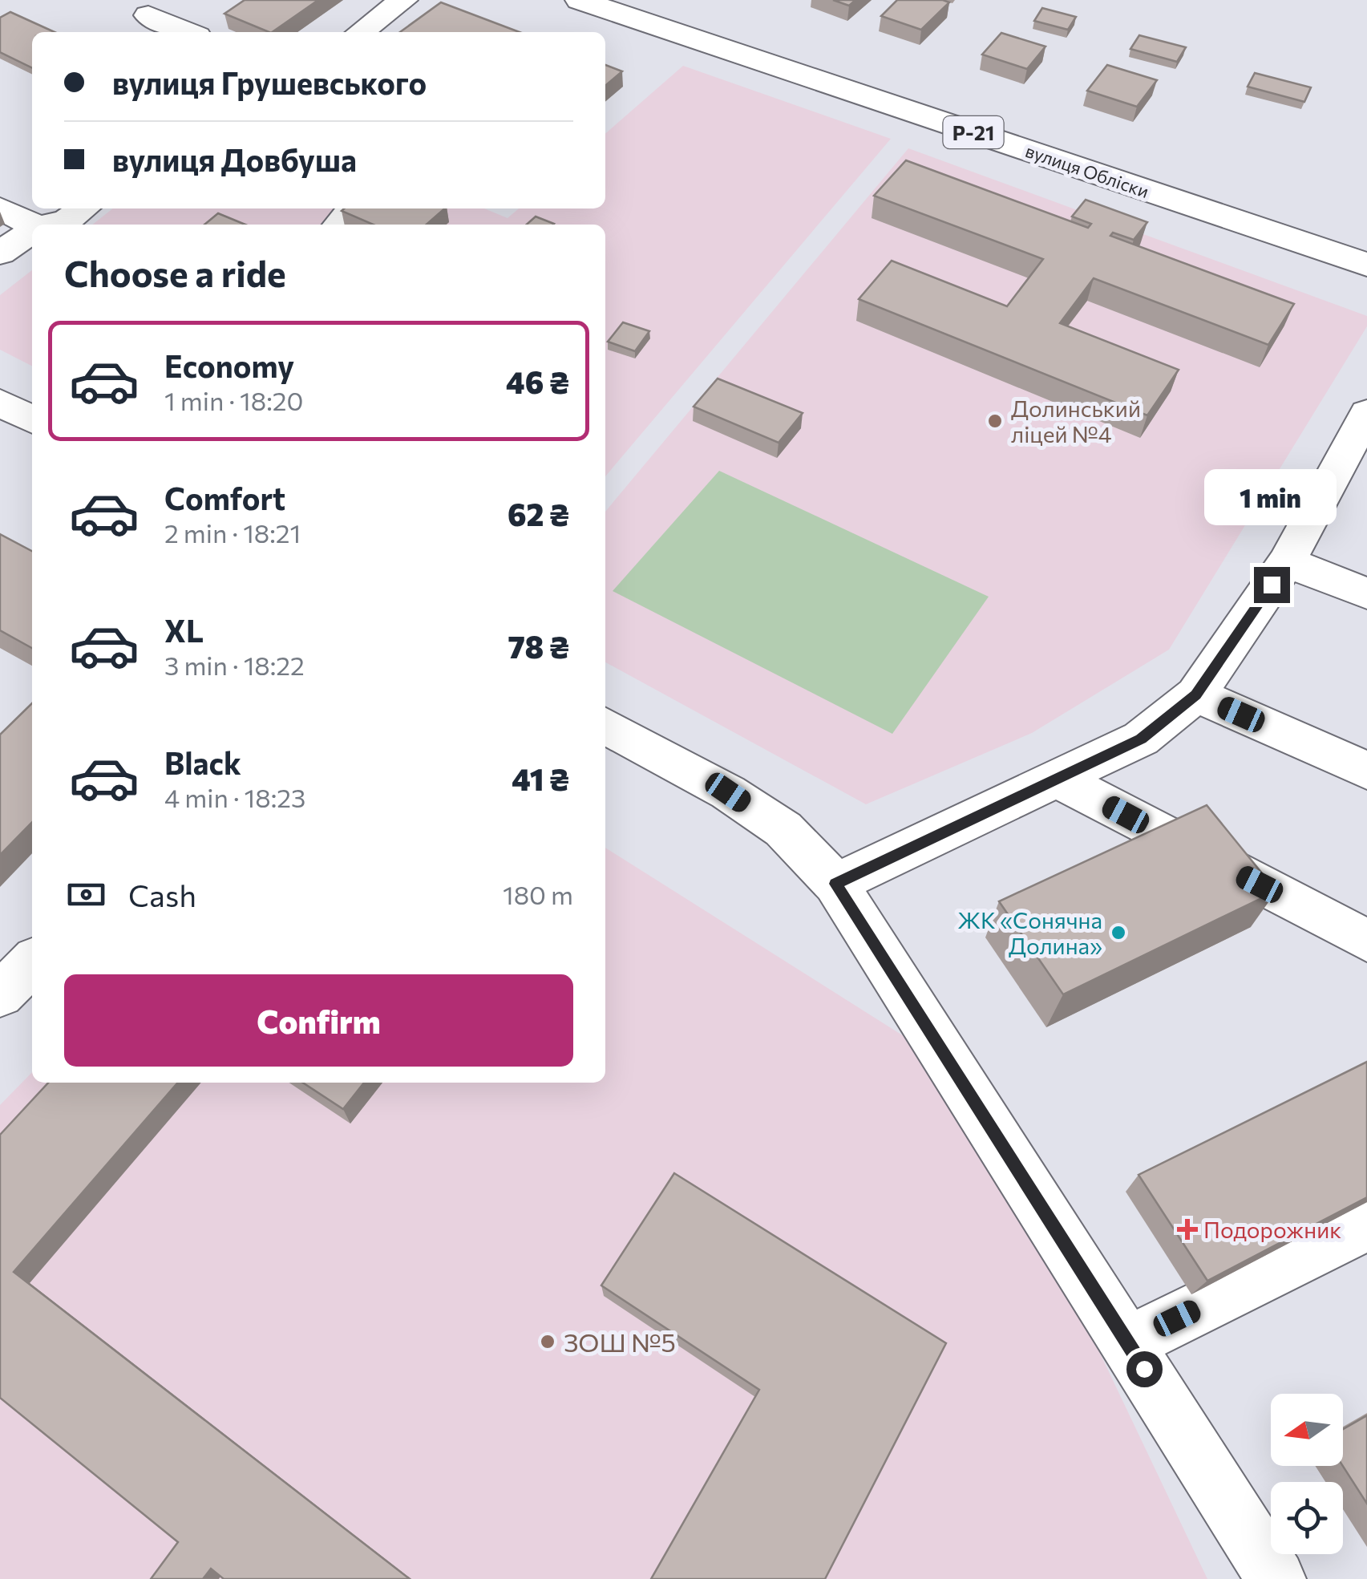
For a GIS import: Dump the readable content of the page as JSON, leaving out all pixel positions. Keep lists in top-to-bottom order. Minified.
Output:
{"streets":{"street":["Р-21","вулиця Обліски"]},"places":{"other":["Долинський ліцей №4","ЖК «Сонячна Долина»","ЗОШ №5"],"health":["Подорожник"]},"north":"left","page":{"banner":["вулиця Грушевського","вулиця Довбуша"],"heading":"Choose a ride","list":[{"name":"Economy","note":"1 min · 18:20","value":"46 ₴"},{"name":"Comfort","note":"2 min · 18:21","value":"62 ₴"},{"name":"XL","note":"3 min · 18:22","value":"78 ₴"},{"name":"Black","note":"4 min · 18:23","value":"41 ₴"}],"bubble":"1 min","pay":["Cash","180 m"],"buttons":"Confirm"}}
